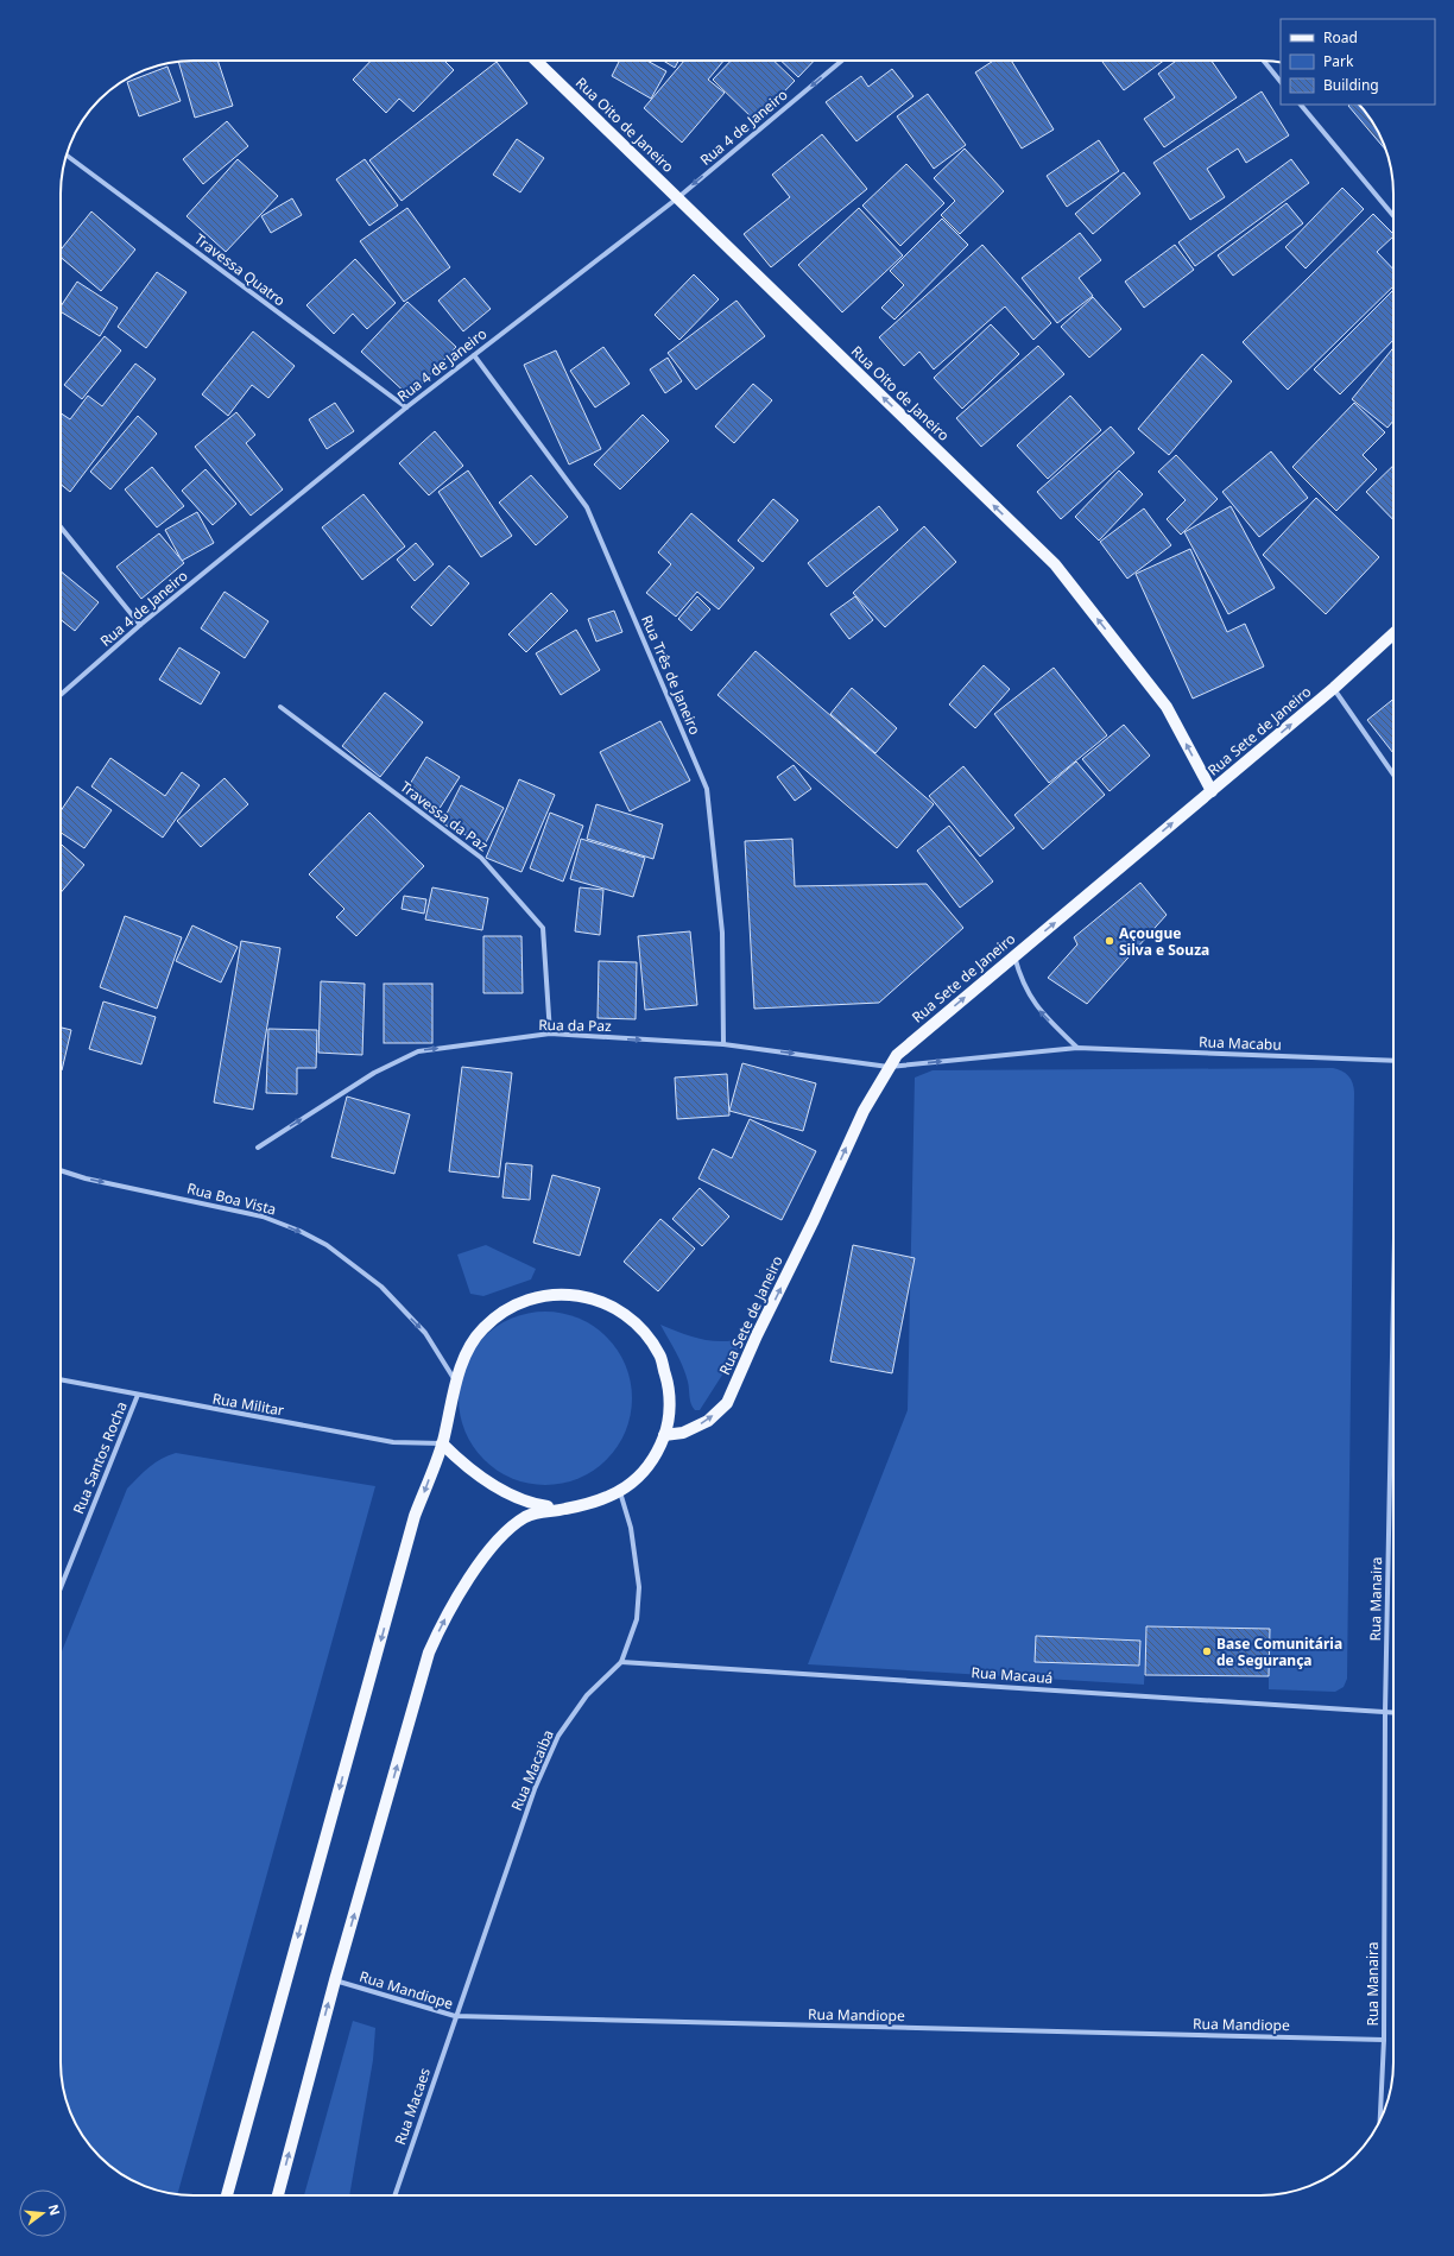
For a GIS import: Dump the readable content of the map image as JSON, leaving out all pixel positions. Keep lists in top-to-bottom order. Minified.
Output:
{"streets":{"main road":["Rua Oito de Janeiro","Rua Sete de Janeiro"],"street":["Rua 4 de Janeiro","Travessa Quatro","Rua Três de Janeiro","Travessa da Paz","Rua da Paz","Rua Macabu","Rua Boa Vista","Rua Militar","Rua Santos Rocha","Rua Manaira","Rua Macauá","Rua Macaiba","Rua Mandiope","Rua Macaes"]},"crossings":[["Rua Oito de Janeiro","Rua 4 de Janeiro"],["Rua Oito de Janeiro","Rua Sete de Janeiro"],["Rua 4 de Janeiro","Travessa Quatro"],["Rua 4 de Janeiro","Rua Três de Janeiro"],["Rua Três de Janeiro","Rua da Paz"],["Rua Sete de Janeiro","Rua da Paz"],["Rua Sete de Janeiro","Rua Macabu"],["Travessa da Paz","Rua da Paz"],["Rua da Paz","Rua Macabu"],["Rua Militar","Rua Santos Rocha"],["Rua Manaira","Rua Macauá"],["Rua Manaira","Rua Mandiope"],["Rua Macauá","Rua Macaiba"],["Rua Macaiba","Rua Mandiope"],["Rua Macaiba","Rua Macaes"],["Rua Mandiope","Rua Macaes"]],"one_way":["Rua Oito de Janeiro","Rua Sete de Janeiro","Rua da Paz","Rua Macabu","Rua Boa Vista"],"places":["Açougue Silva e Souza","Base Comunitária de Segurança"],"legend":["Road","Park","Building"],"north":"right"}
